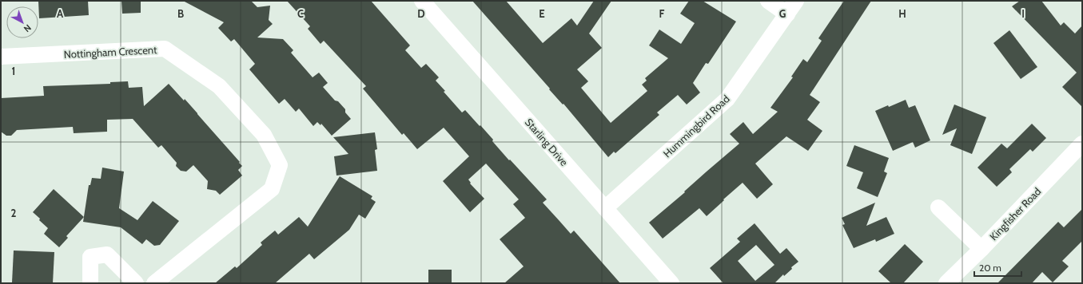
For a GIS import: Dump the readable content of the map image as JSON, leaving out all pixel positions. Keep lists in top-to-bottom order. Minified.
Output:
{"streets":{"street":["Nottingham Crescent","Hummingbird Road","Starling Drive","Kingfisher Road"]},"crossings":[["Hummingbird Road","Starling Drive"]],"scale_bar":"20 m","north":"bottom right","grid":{"columns":["A","B","C","D","E","F","G","H","I"],"rows":["1","2"]}}
